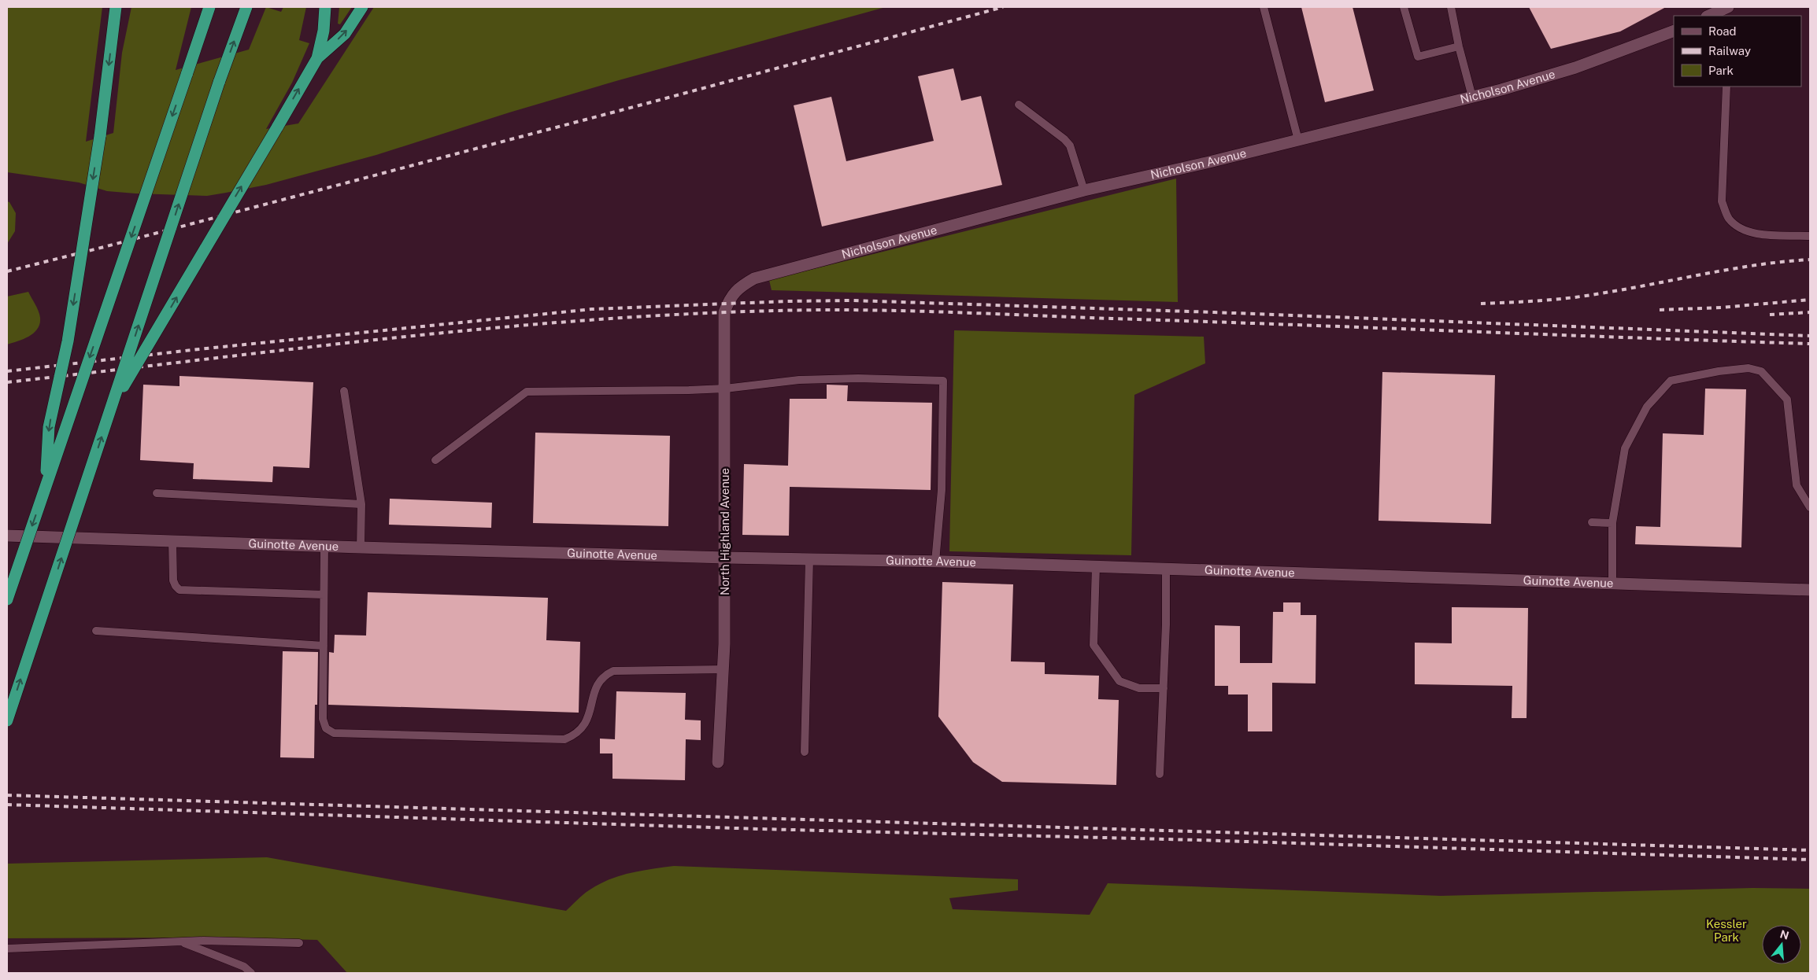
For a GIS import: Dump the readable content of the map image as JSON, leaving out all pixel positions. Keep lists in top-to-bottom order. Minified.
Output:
{"streets":{"street":["Nicholson Avenue","North Highland Avenue","Guinotte Avenue"]},"crossings":[["Nicholson Avenue","North Highland Avenue"],["North Highland Avenue","Guinotte Avenue"]],"parks":["Kessler Park"],"legend":["Road","Railway","Park"],"north":"top"}
